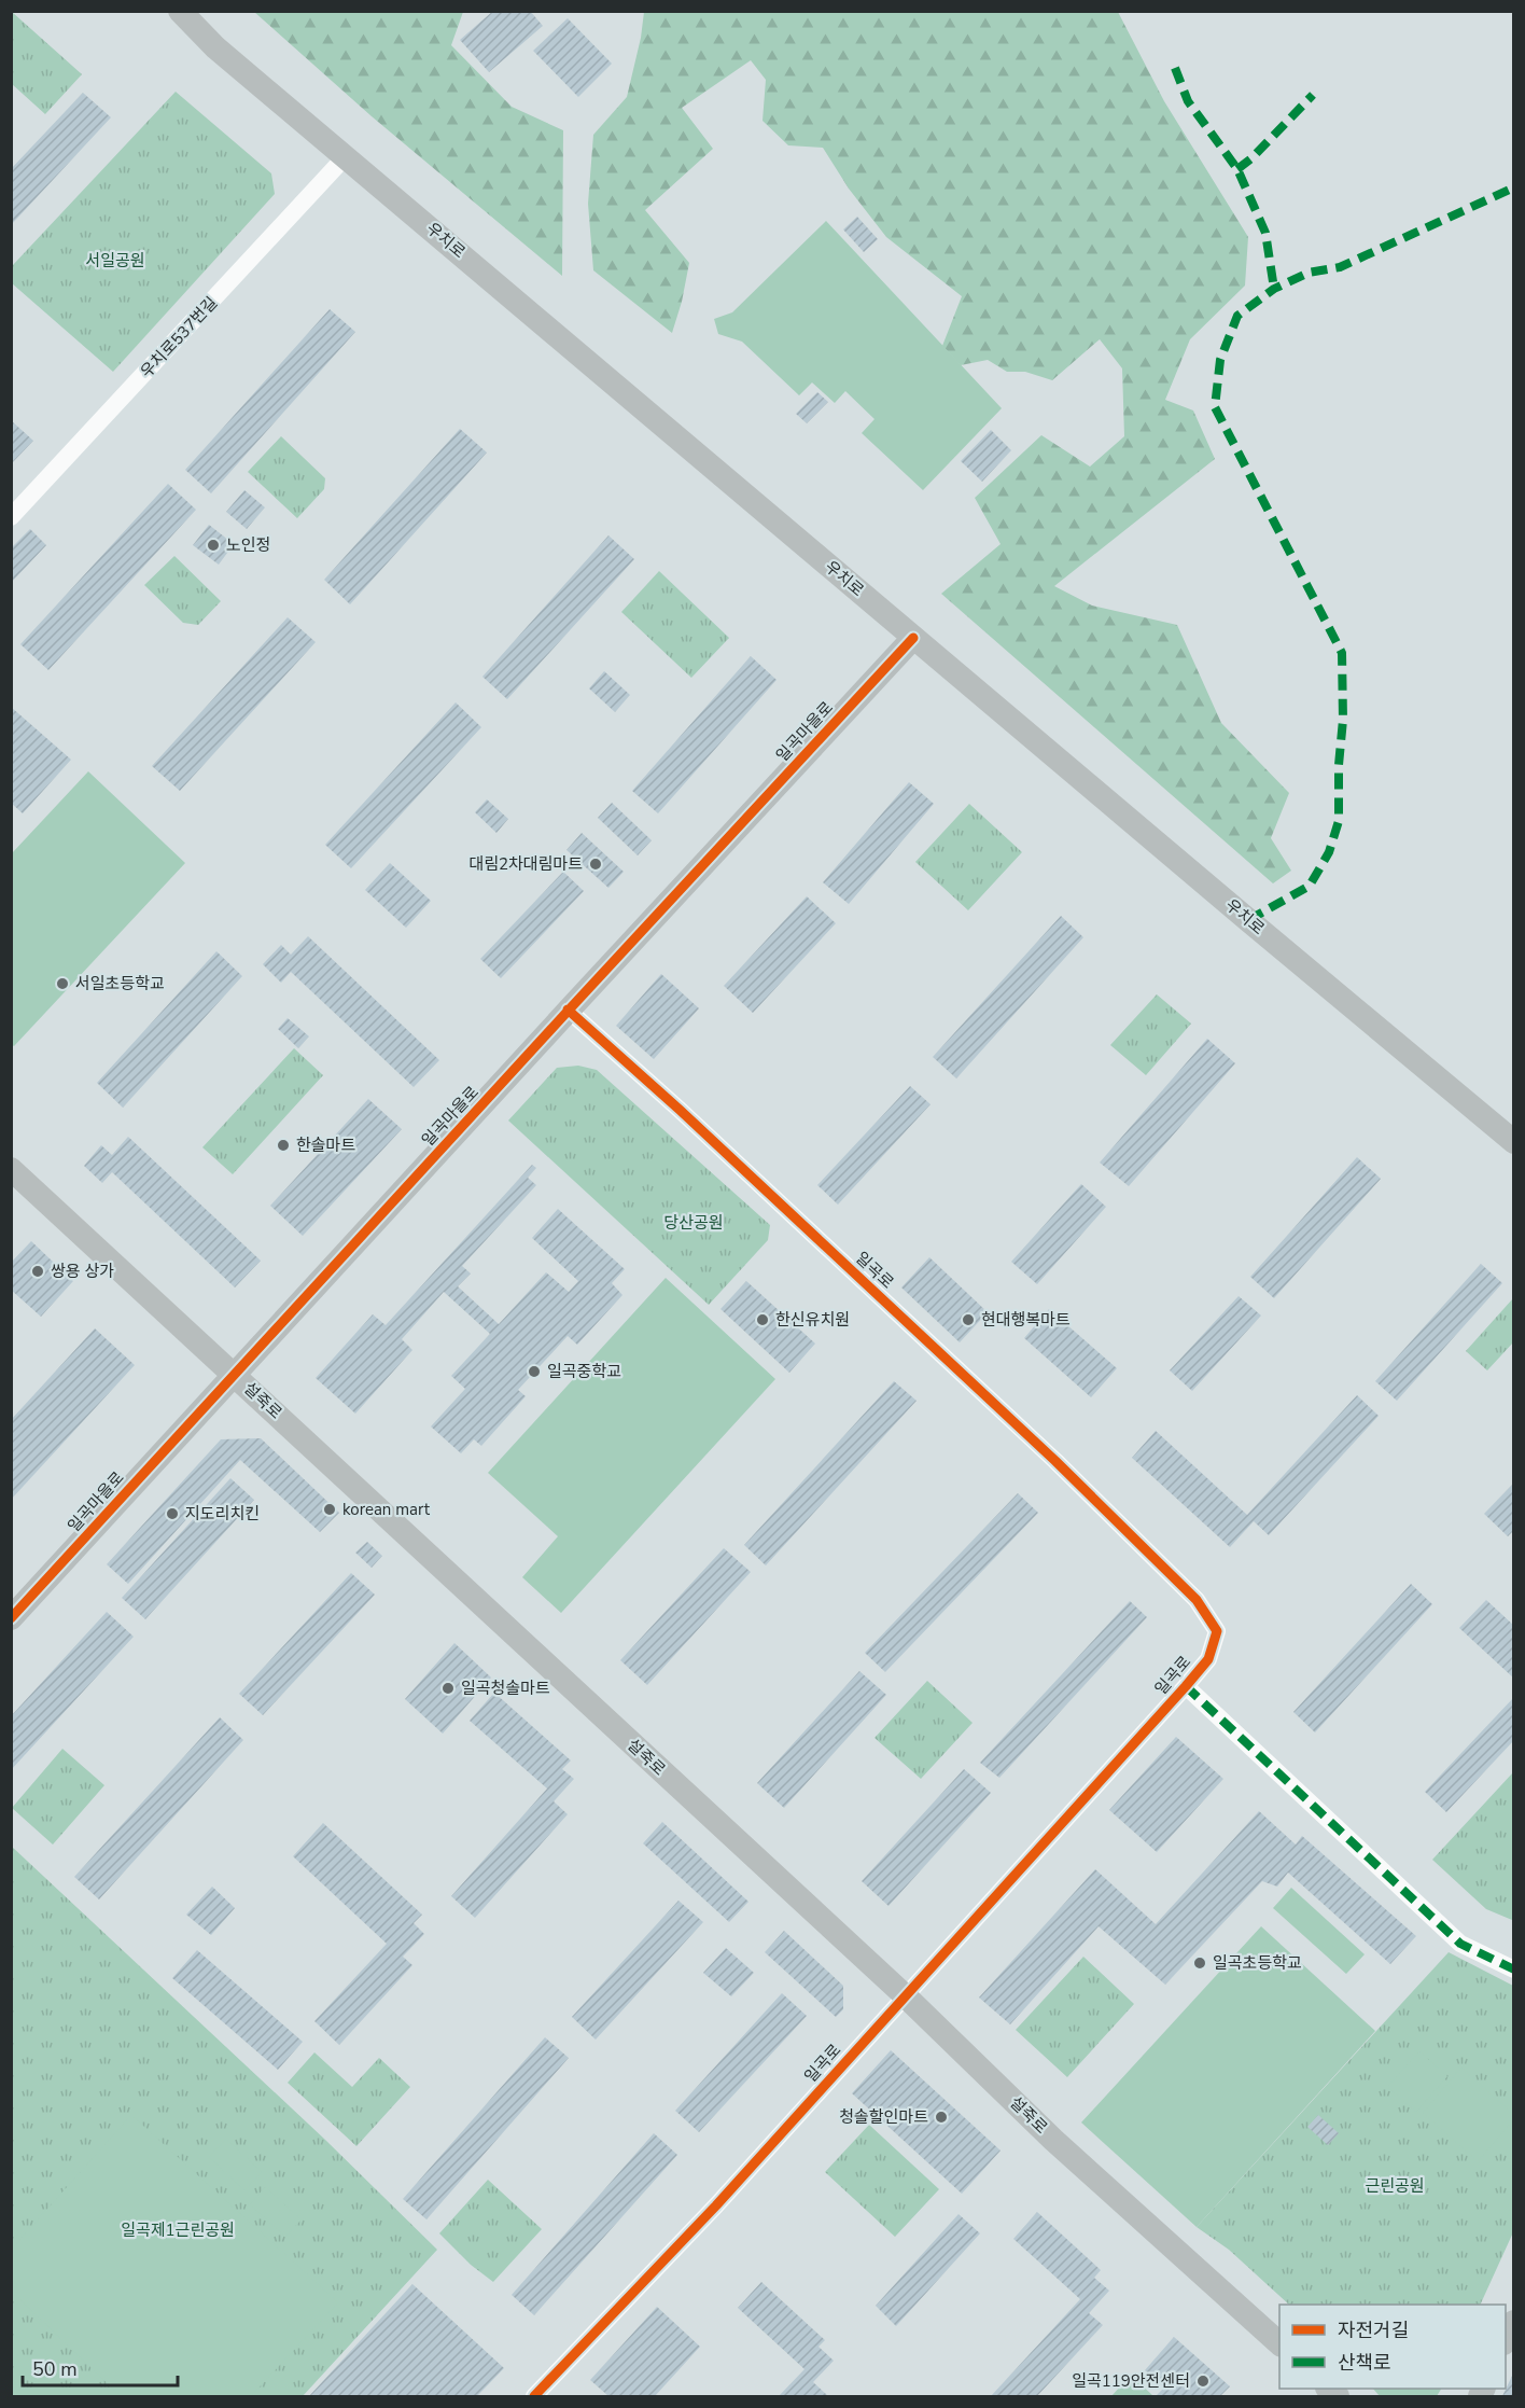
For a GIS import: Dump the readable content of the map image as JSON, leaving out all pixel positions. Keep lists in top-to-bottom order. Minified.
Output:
{"streets":{"main road":["우치로","일곡마을로","설죽로"],"street":["우치로537번길","일곡로"]},"crossings":[["우치로","우치로537번길"],["우치로","일곡마을로"],["일곡마을로","일곡로"],["일곡마을로","설죽로"],["일곡로","설죽로"]],"parks":["서일공원","당산공원","근린공원","일곡제1근린공원"],"places":["노인정","대림2차대림마트","서일초등학교","한솔마트","쌍용 상가","한신유치원","현대행복마트","일곡중학교","korean mart","지도리치킨","일곡청솔마트","일곡초등학교","청솔할인마트","일곡119안전센터"],"legend":["자전거길","산책로"],"scale_bar":"50 m"}
